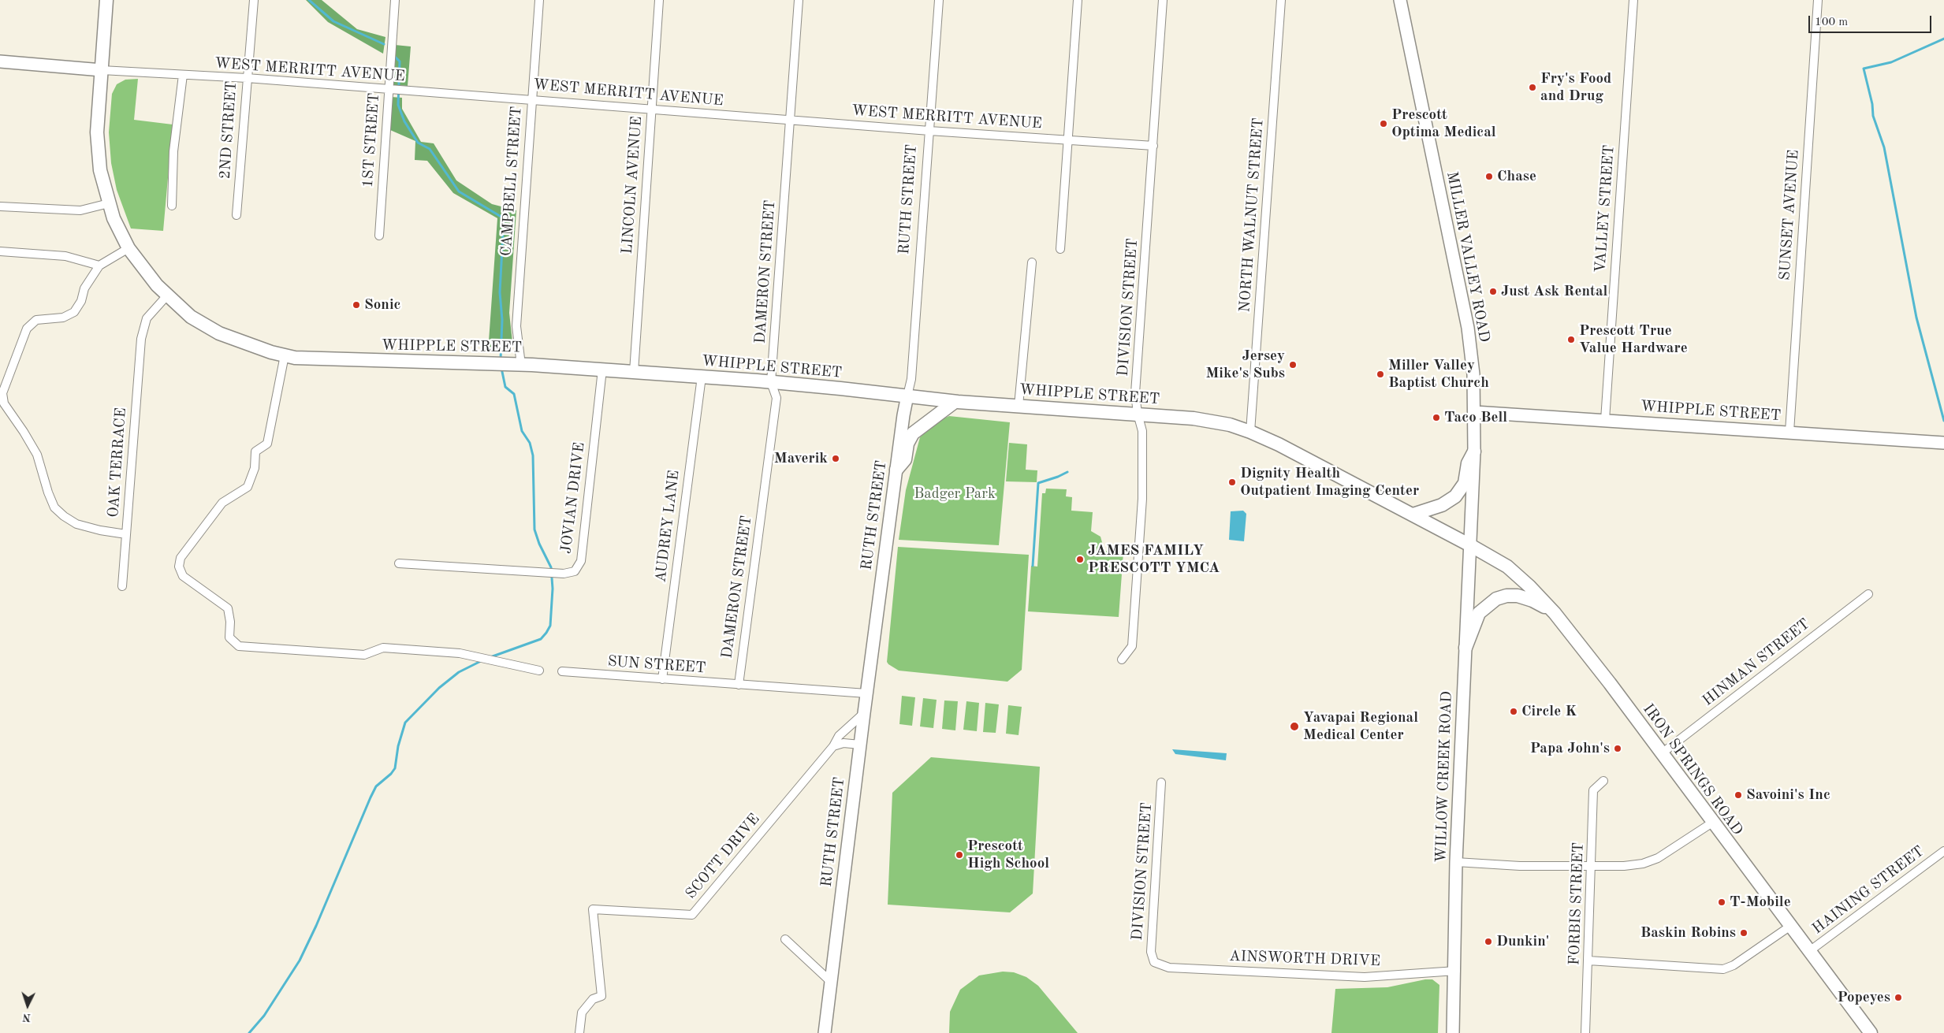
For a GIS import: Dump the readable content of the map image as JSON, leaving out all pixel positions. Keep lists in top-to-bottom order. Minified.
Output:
{"streets":{"main road":["WHIPPLE STREET","IRON SPRINGS ROAD"],"street":["WEST MERRITT AVENUE","2ND STREET","1ST STREET","CAMPBELL STREET","LINCOLN AVENUE","RUTH STREET","VALLEY STREET","NORTH WALNUT STREET","SUNSET AVENUE","MILLER VALLEY ROAD","DAMERON STREET","DIVISION STREET","OAK TERRACE","JOVIAN DRIVE","AUDREY LANE","HINMAN STREET","SUN STREET","WILLOW CREEK ROAD","SCOTT DRIVE","HAINING STREET","FORBIS STREET","AINSWORTH DRIVE"]},"crossings":[["WEST MERRITT AVENUE","2ND STREET"],["WEST MERRITT AVENUE","1ST STREET"],["WEST MERRITT AVENUE","CAMPBELL STREET"],["WEST MERRITT AVENUE","LINCOLN AVENUE"],["WEST MERRITT AVENUE","RUTH STREET"],["WEST MERRITT AVENUE","DAMERON STREET"],["WEST MERRITT AVENUE","DIVISION STREET"],["WEST MERRITT AVENUE","WHIPPLE STREET"],["CAMPBELL STREET","WHIPPLE STREET"],["LINCOLN AVENUE","WHIPPLE STREET"],["RUTH STREET","WHIPPLE STREET"],["RUTH STREET","SUN STREET"],["RUTH STREET","SCOTT DRIVE"],["VALLEY STREET","WHIPPLE STREET"],["NORTH WALNUT STREET","WHIPPLE STREET"],["SUNSET AVENUE","WHIPPLE STREET"],["MILLER VALLEY ROAD","WHIPPLE STREET"],["MILLER VALLEY ROAD","WILLOW CREEK ROAD"],["DAMERON STREET","WHIPPLE STREET"],["DAMERON STREET","SUN STREET"],["DIVISION STREET","WHIPPLE STREET"],["DIVISION STREET","AINSWORTH DRIVE"],["WHIPPLE STREET","OAK TERRACE"],["WHIPPLE STREET","JOVIAN DRIVE"],["WHIPPLE STREET","AUDREY LANE"],["WHIPPLE STREET","IRON SPRINGS ROAD"],["WHIPPLE STREET","WILLOW CREEK ROAD"],["AUDREY LANE","SUN STREET"],["HINMAN STREET","IRON SPRINGS ROAD"],["IRON SPRINGS ROAD","WILLOW CREEK ROAD"],["IRON SPRINGS ROAD","HAINING STREET"],["WILLOW CREEK ROAD","AINSWORTH DRIVE"],["HAINING STREET","FORBIS STREET"]],"parks":["Badger Park"],"places":["Fry's Food and Drug","Prescott Optima Medical","Chase","Just Ask Rental","Sonic","Prescott True Value Hardware","Jersey Mike's Subs","Miller Valley Baptist Church","Taco Bell","Maverik","Dignity Health Outpatient Imaging Center","JAMES FAMILY PRESCOTT YMCA","Circle K","Yavapai Regional Medical Center","Papa John's","Savoini's Inc","Prescott High School","T-Mobile","Baskin Robins","Dunkin'","Popeyes"],"scale_bar":"100 m","north":"bottom"}
